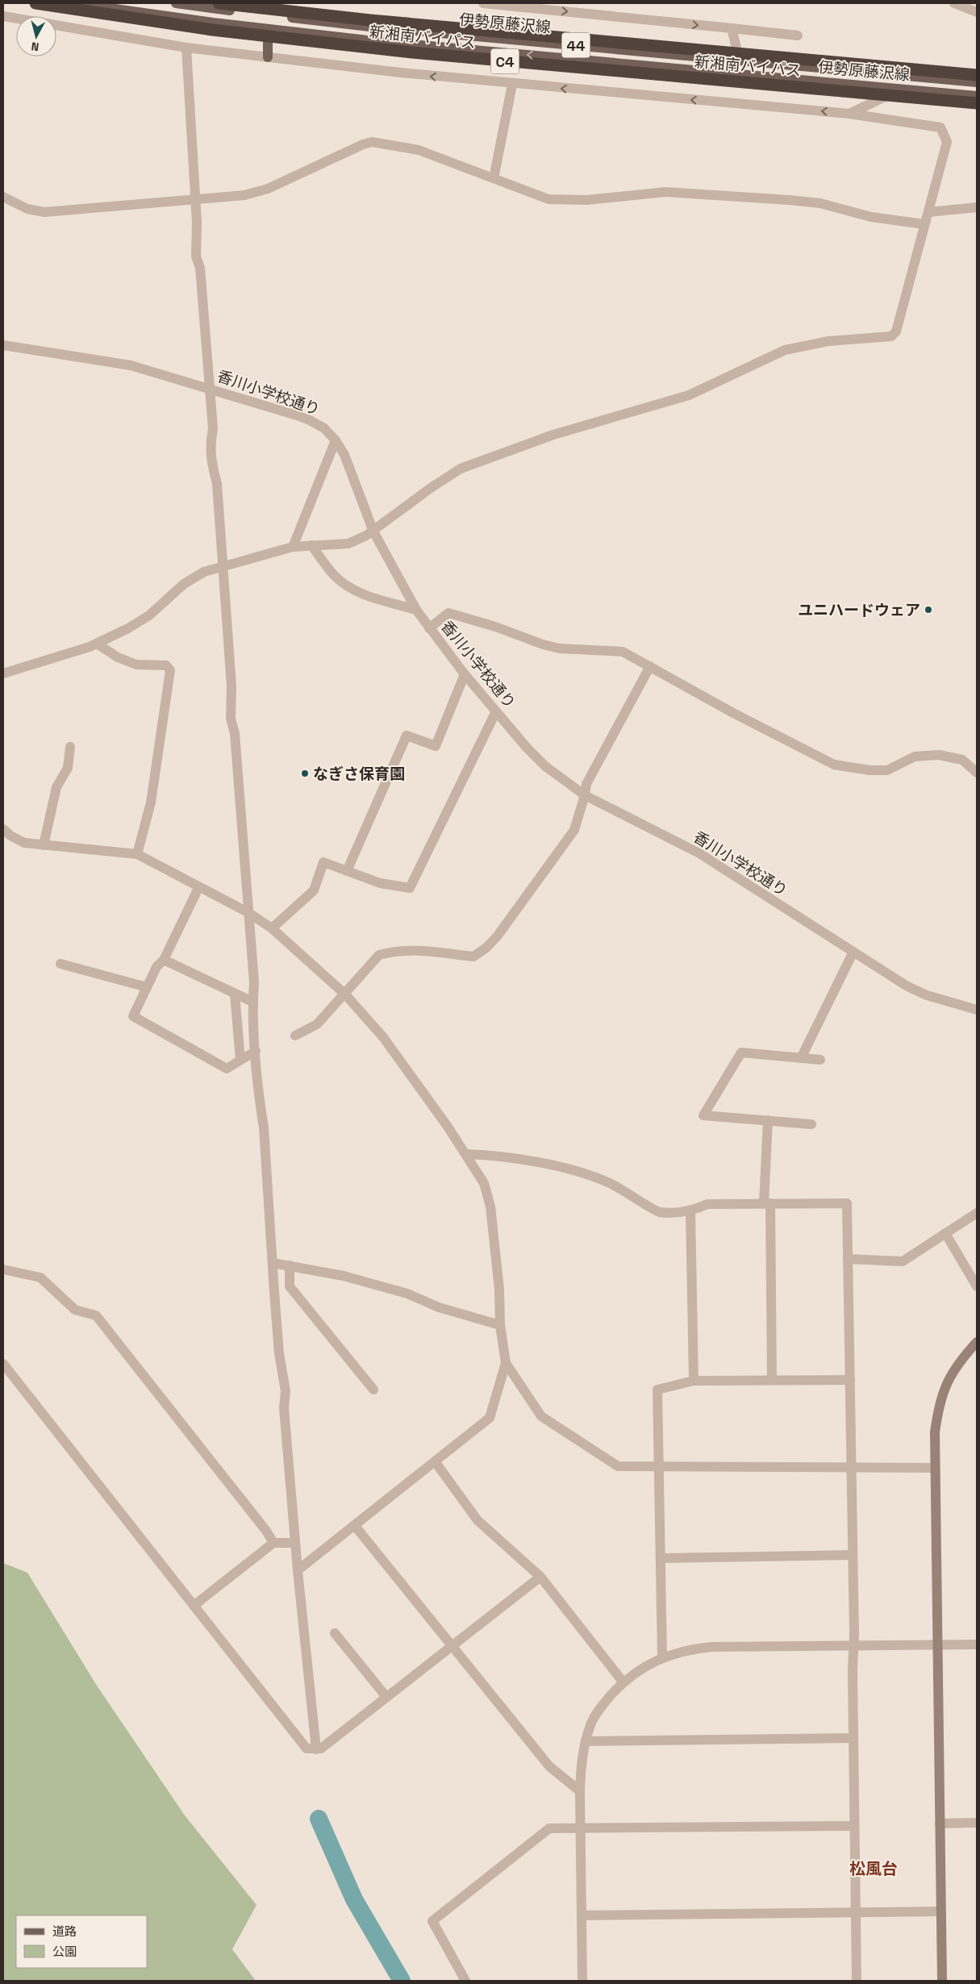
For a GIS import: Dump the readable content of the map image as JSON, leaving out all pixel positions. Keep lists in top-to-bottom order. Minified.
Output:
{"streets":{"highway":["新湘南バイパス","C4"],"main road":["伊勢原藤沢線","44"],"street":["香川小学校通り"]},"districts":["松風台"],"places":["ユニハードウェア","なぎさ保育園"],"legend":["道路","公園"],"north":"bottom"}
